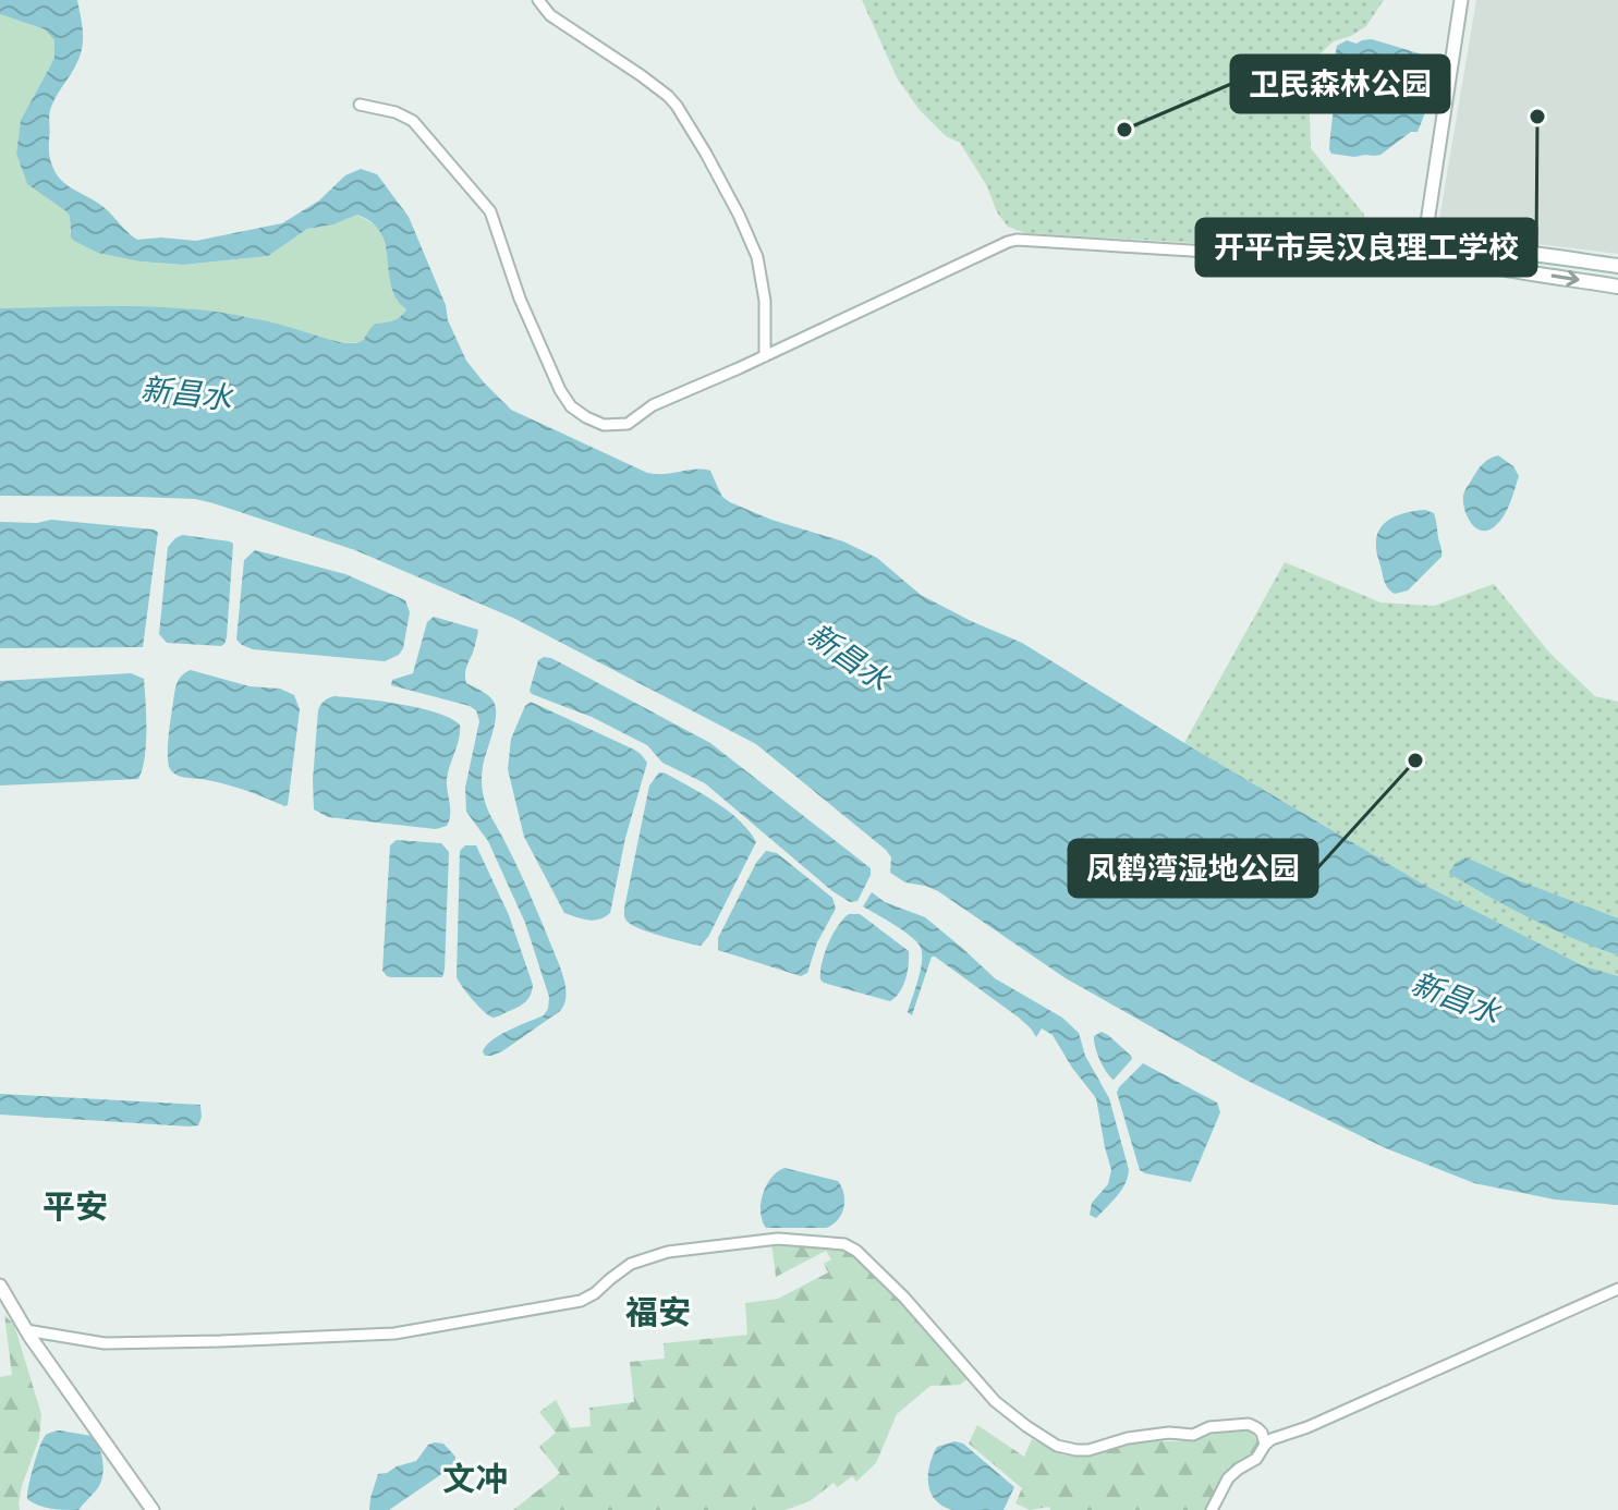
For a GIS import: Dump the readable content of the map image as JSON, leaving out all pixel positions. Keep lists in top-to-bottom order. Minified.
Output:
{"districts":["平安","福安","文冲"],"water":["新昌水"],"places":["开平市吴汉良理工学校","卫民森林公园","凤鹤湾湿地公园"]}
